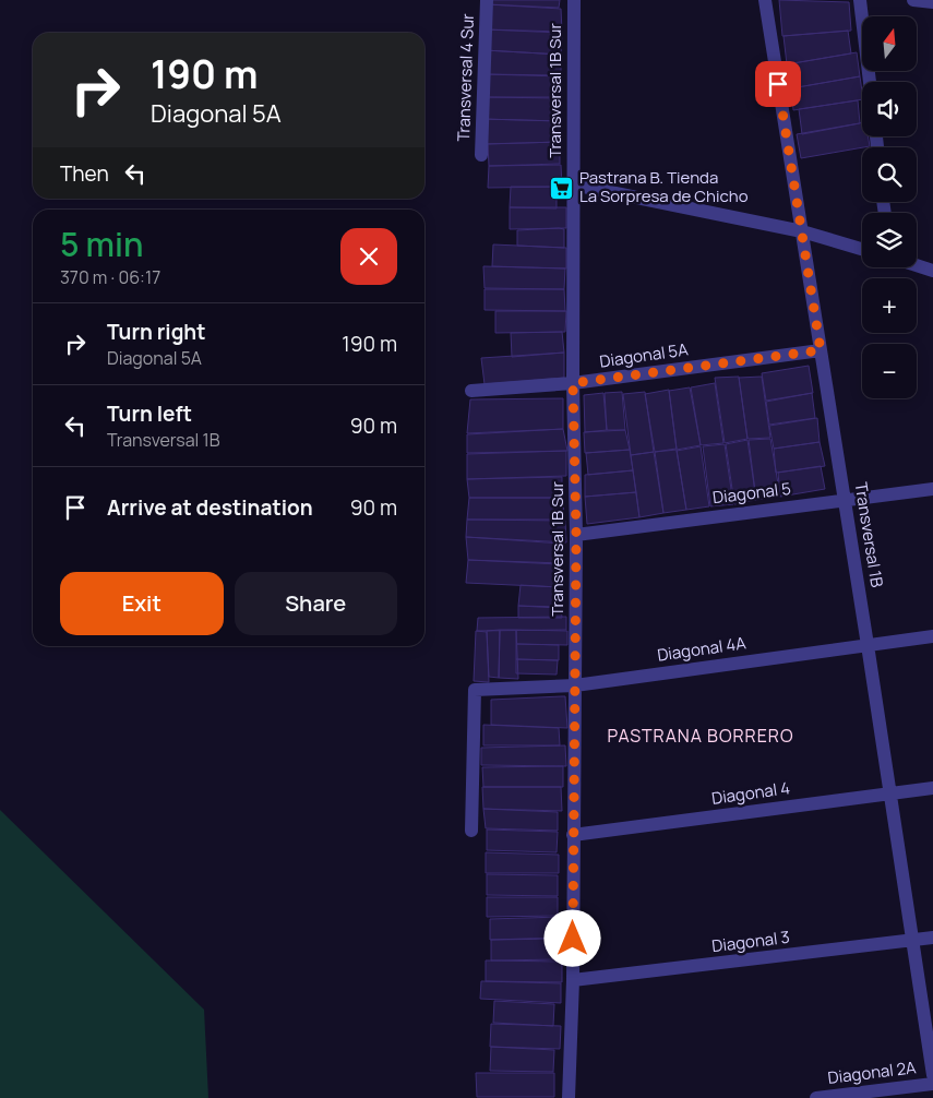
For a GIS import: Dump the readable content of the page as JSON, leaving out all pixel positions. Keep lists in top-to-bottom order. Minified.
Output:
{"streets":{"street":["Transversal 4 Sur","Transversal 1B Sur","Diagonal 5A","Diagonal 5","Transversal 1B","Diagonal 4A","Diagonal 4","Diagonal 3","Diagonal 2A"]},"crossings":[["Transversal 1B Sur","Diagonal 5A"],["Transversal 1B Sur","Diagonal 5"],["Transversal 1B Sur","Diagonal 4A"],["Transversal 1B Sur","Diagonal 4"],["Transversal 1B Sur","Diagonal 3"],["Diagonal 5A","Transversal 1B"],["Diagonal 5","Transversal 1B"],["Transversal 1B","Diagonal 4A"],["Transversal 1B","Diagonal 4"],["Transversal 1B","Diagonal 3"]],"districts":["PASTRANA BORRERO"],"places":{"supermarket":["Pastrana B. Tienda La Sorpresa de Chicho"]},"north":"top","page":{"map_buttons":["+","−"],"turn":["190 m","Diagonal 5A"],"then":"Then","heading":["5 min","370 m · 06:17"],"list":[{"name":"Turn right","note":"Diagonal 5A","value":"190 m"},{"name":"Turn left","note":"Transversal 1B","value":"90 m"},{"name":"Arrive at destination","value":"90 m"}],"buttons":["Exit","Share"]}}
